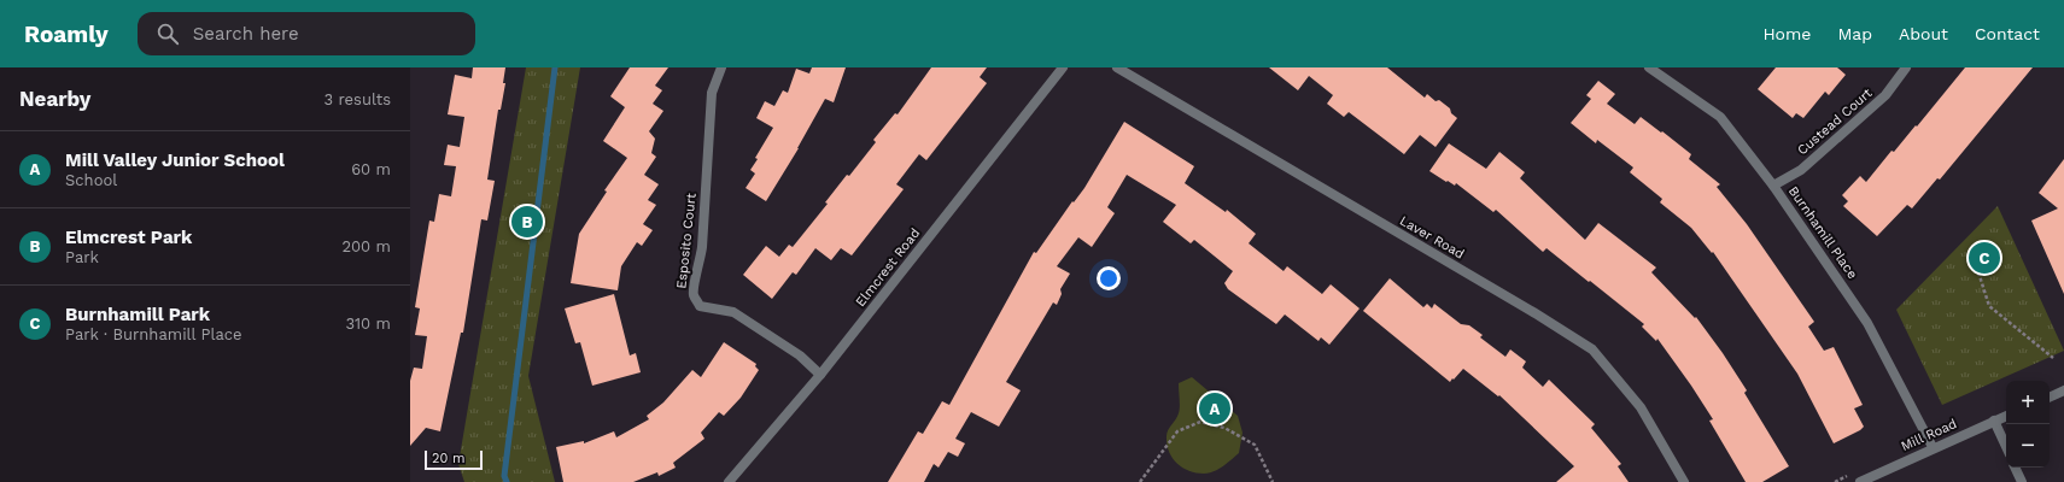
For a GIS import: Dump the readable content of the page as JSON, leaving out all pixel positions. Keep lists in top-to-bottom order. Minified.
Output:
{"streets":{"street":["Custead Court","Burnhamill Place","Laver Road","Esposito Court","Elmcrest Road","Mill Road"]},"crossings":[["Custead Court","Burnhamill Place"],["Burnhamill Place","Mill Road"],["Esposito Court","Elmcrest Road"]],"scale_bar":"20 m","page":{"header":"Roamly","search":"Search here","nav":["Home","Map","About","Contact"],"heading":["Nearby","3 results"],"list":[{"mark":"A","name":"Mill Valley Junior School","note":"School","value":"60 m"},{"mark":"B","name":"Elmcrest Park","note":"Park","value":"200 m"},{"mark":"C","name":"Burnhamill Park","note":"Park · Burnhamill Place","value":"310 m"}],"pins":["B","C","A"],"map_buttons":["+","−"],"scale":"20 m"}}
